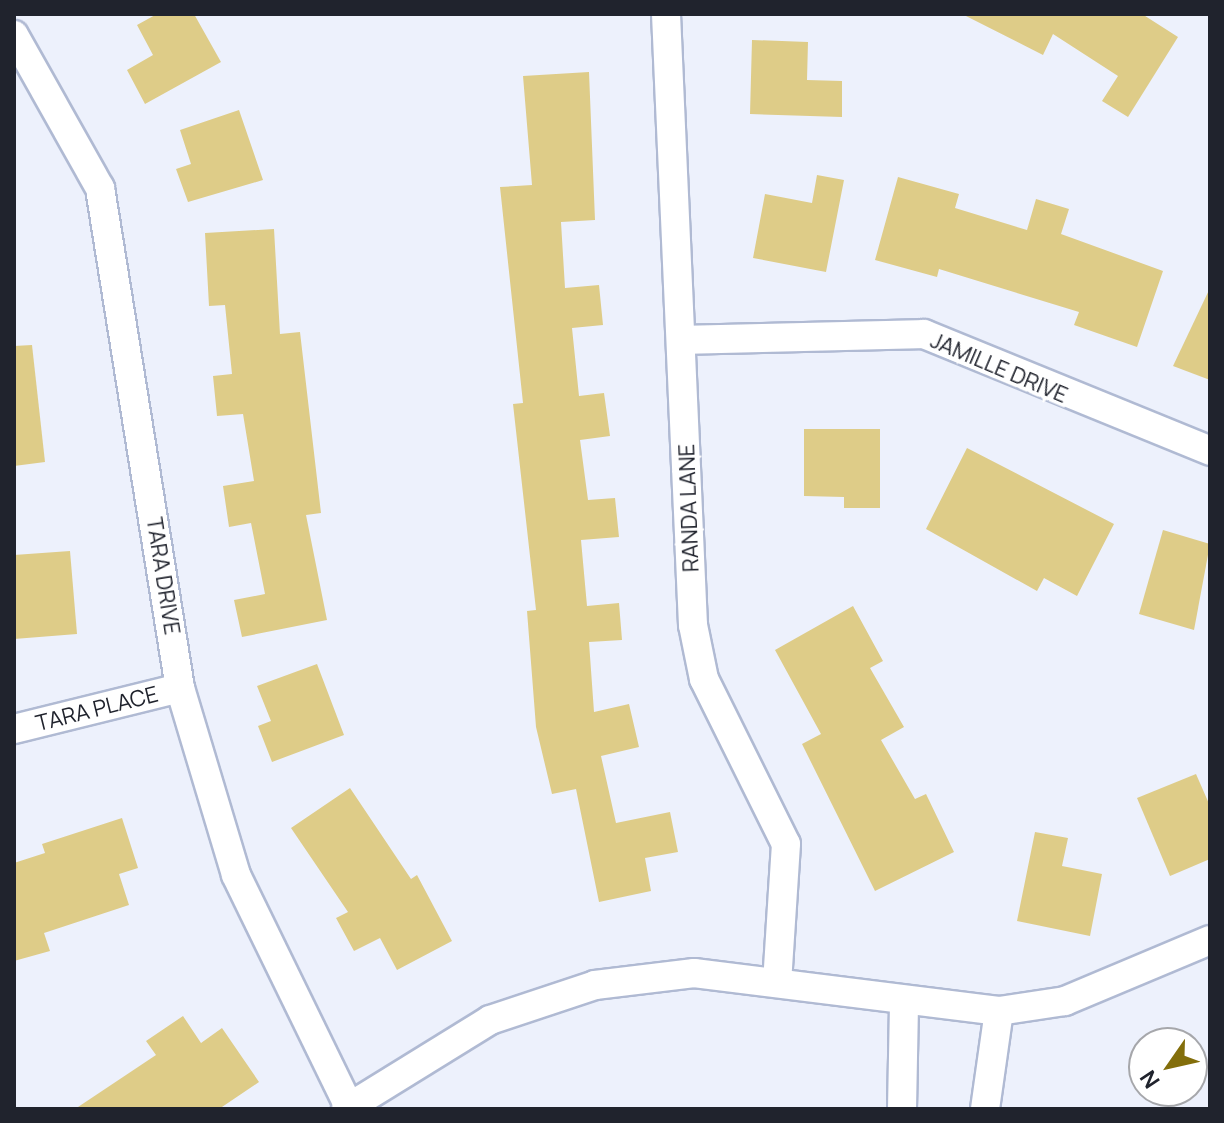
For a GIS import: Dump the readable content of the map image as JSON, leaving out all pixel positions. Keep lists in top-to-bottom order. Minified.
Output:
{"streets":{"street":["JAMILLE DRIVE","RANDA LANE","TARA DRIVE","TARA PLACE"]},"crossings":[["JAMILLE DRIVE","RANDA LANE"],["TARA DRIVE","TARA PLACE"]],"north":"bottom left"}
